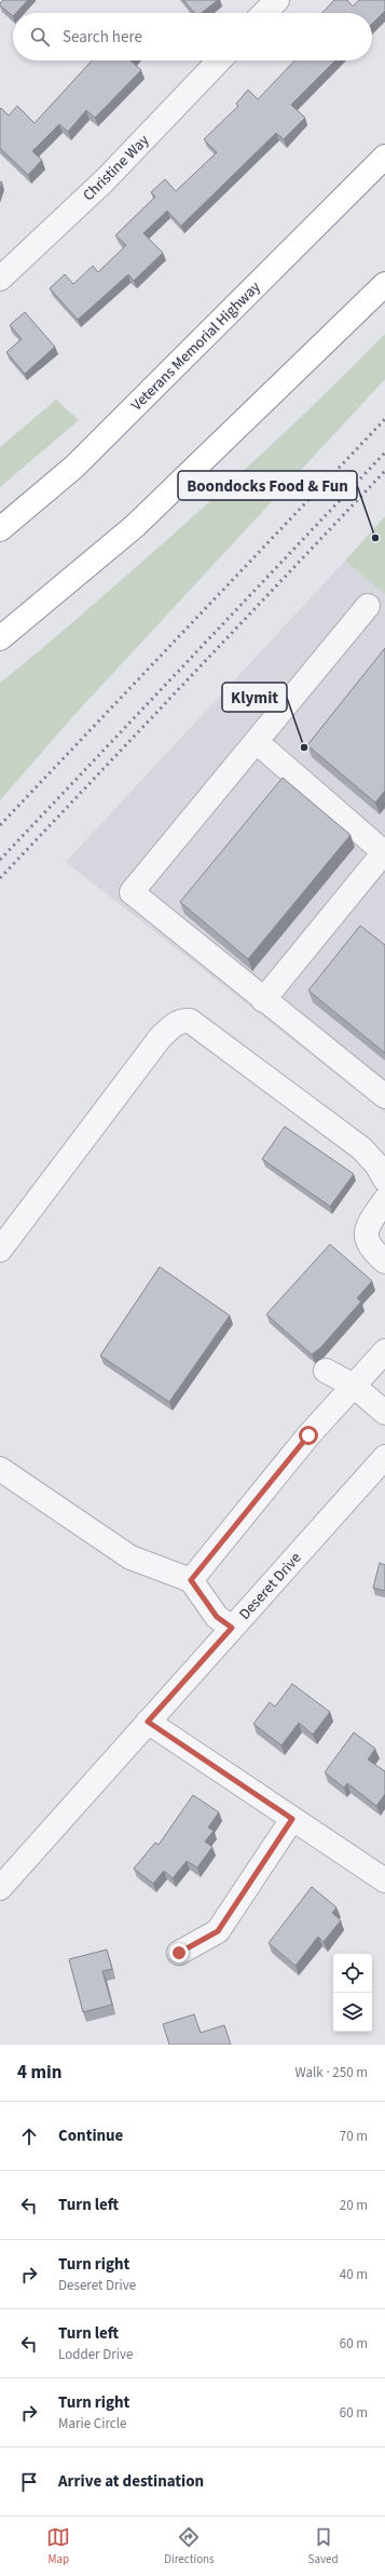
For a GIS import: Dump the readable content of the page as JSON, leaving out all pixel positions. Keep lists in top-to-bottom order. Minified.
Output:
{"streets":{"highway":["Veterans Memorial Highway"],"street":["Christine Way","Deseret Drive"]},"places":["Boondocks Food & Fun","Klymit"],"page":{"search":"Search here","heading":["4 min","Walk · 250 m"],"list":[["Continue","70 m"],["Turn left","20 m"],["Turn right","Deseret Drive","40 m"],["Turn left","Lodder Drive","60 m"],["Turn right","Marie Circle","60 m"],"Arrive at destination"],"nav":["Map","Directions","Saved"]}}
